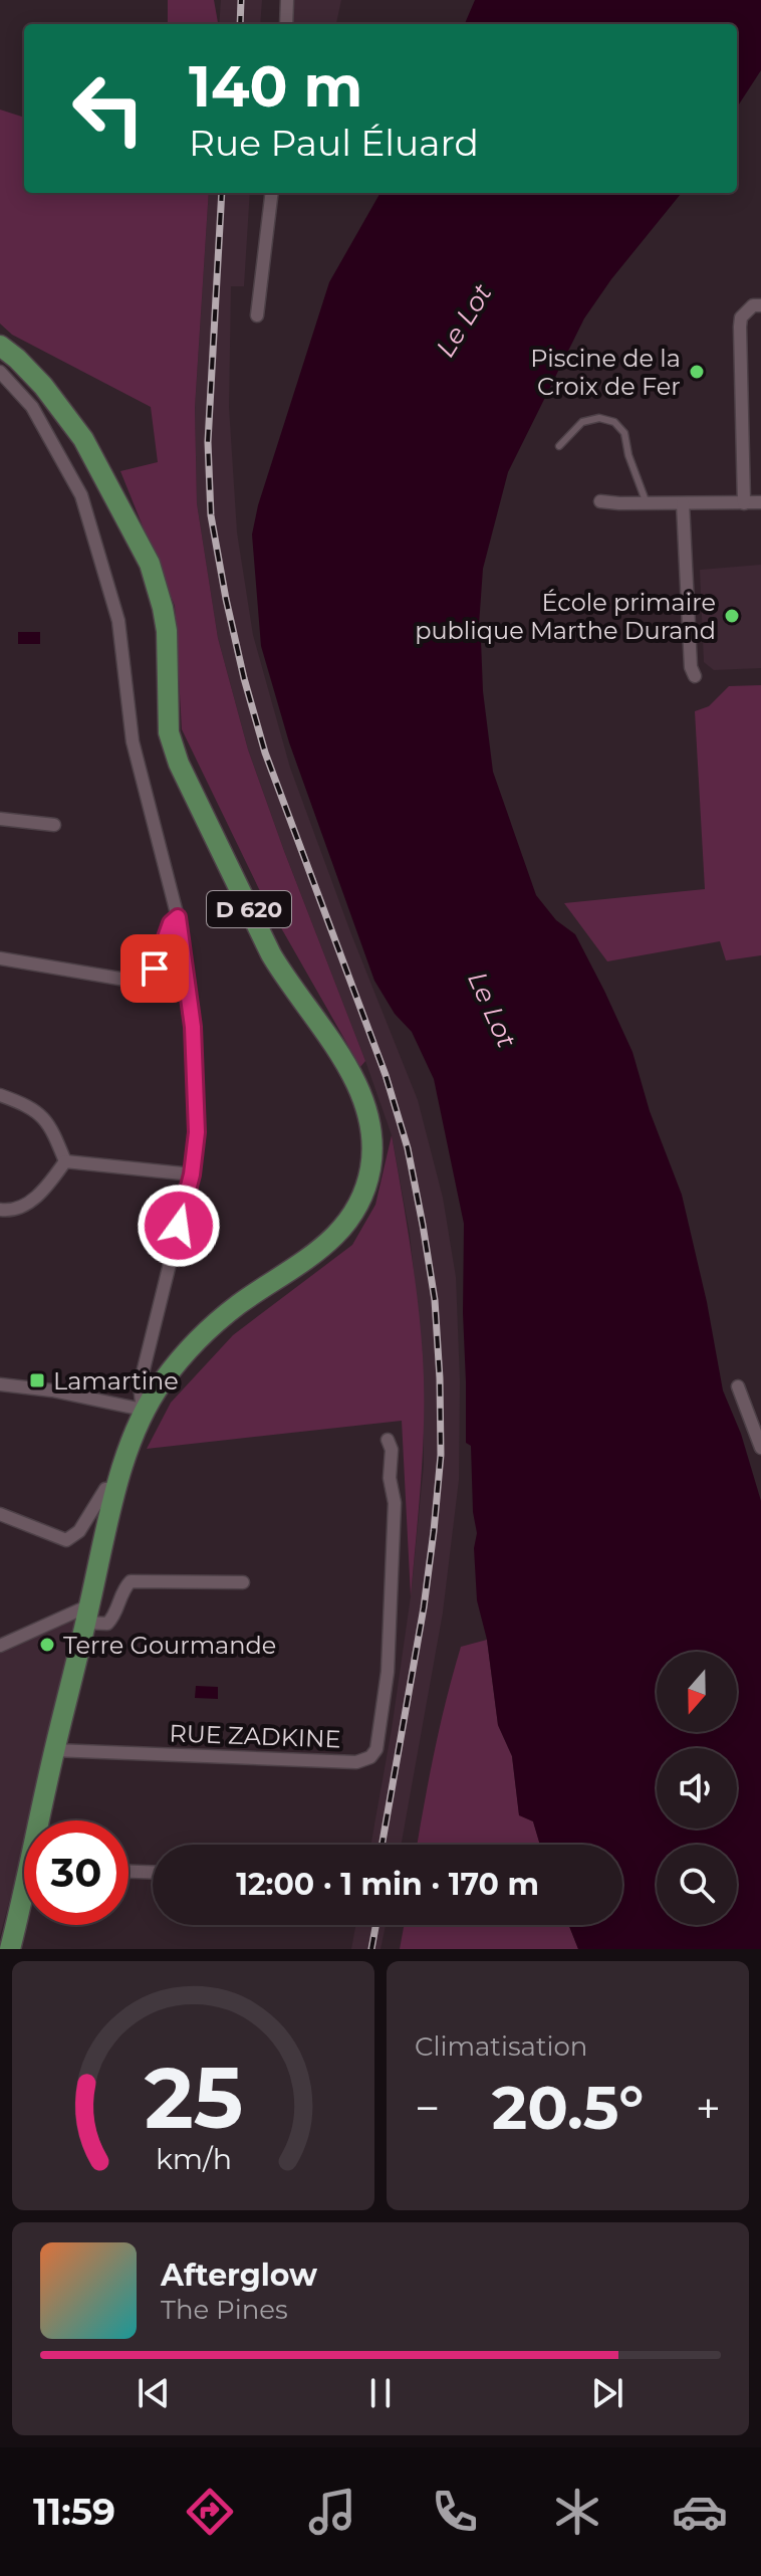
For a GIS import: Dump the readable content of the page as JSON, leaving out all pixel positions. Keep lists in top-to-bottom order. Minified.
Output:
{"streets":{"main road":["D 620"],"street":["RUE ZADKINE"]},"crossings":[["D 620","RUE ZADKINE"]],"water":["Le Lot"],"places":{"other":["Piscine de la Croix de Fer","École primaire publique Marthe Durand","Terre Gourmande"],"transit":["Lamartine"]},"north":"bottom","page":{"turn":["140 m","Rue Paul Éluard"],"limit":"30","trip":"12:00 · 1 min · 170 m","tile":"Climatisation","heat":["−","20.5°","+"],"song":["Afterglow","The Pines"],"tabs":"11:59","gauge":["25","km/h"]}}
